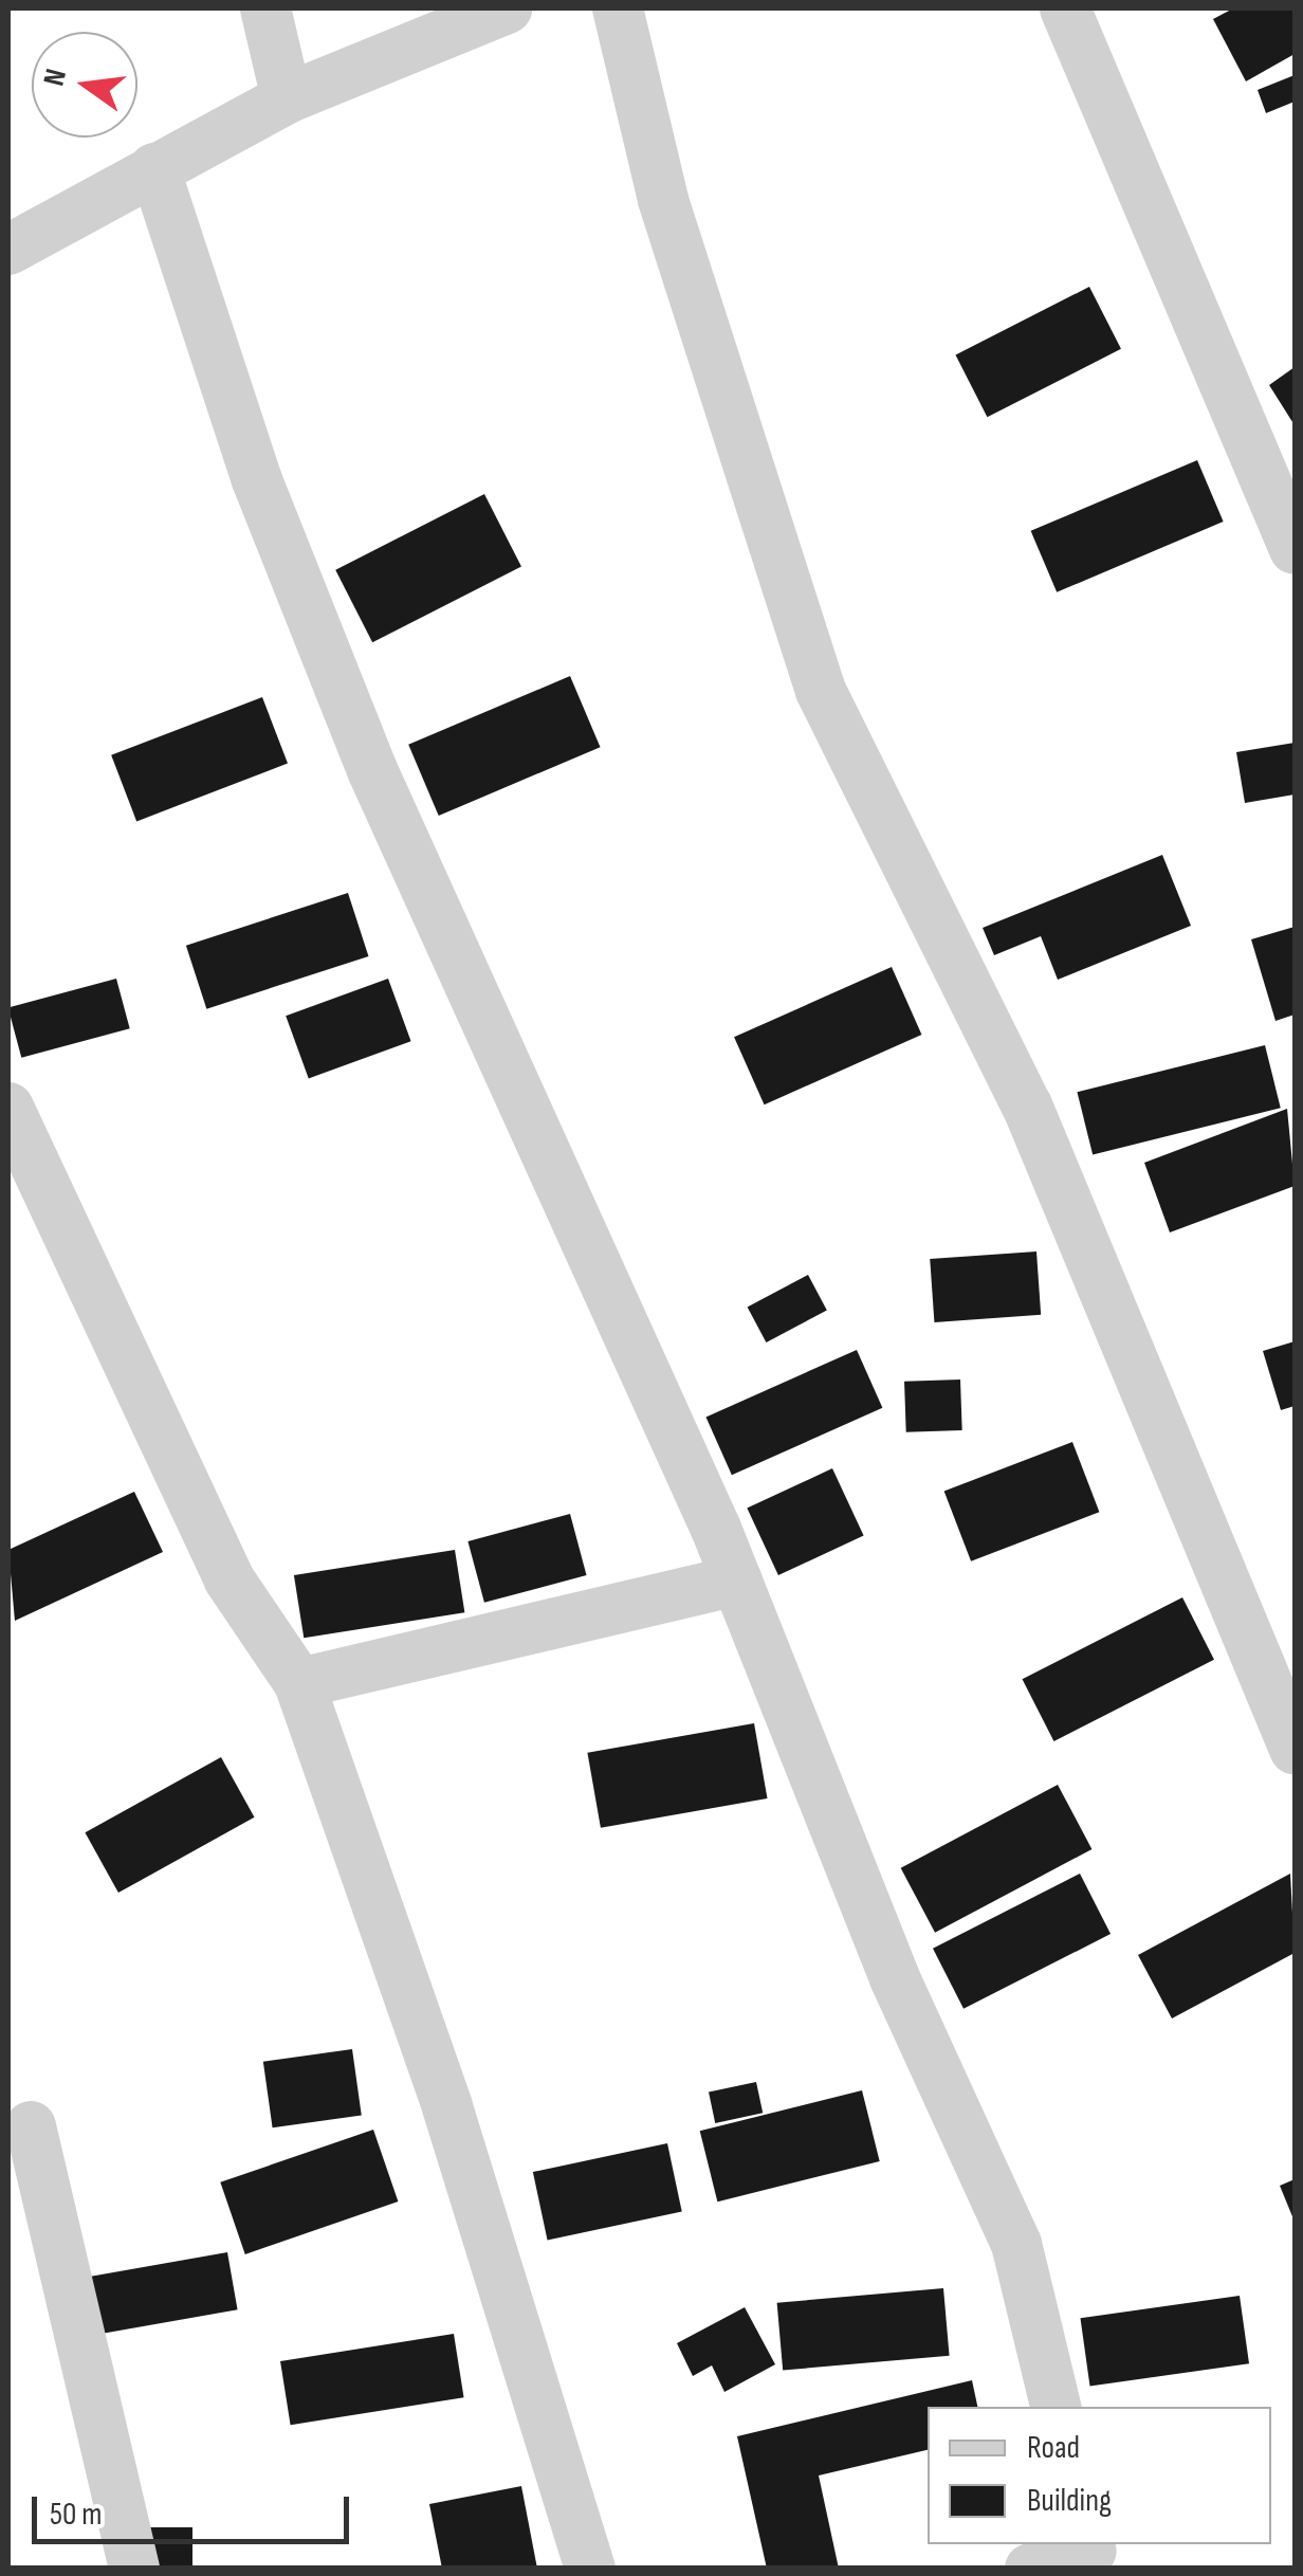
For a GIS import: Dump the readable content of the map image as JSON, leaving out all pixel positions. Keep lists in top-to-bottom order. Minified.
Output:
{"legend":["Road","Building"],"scale_bar":"50 m","north":"left"}
